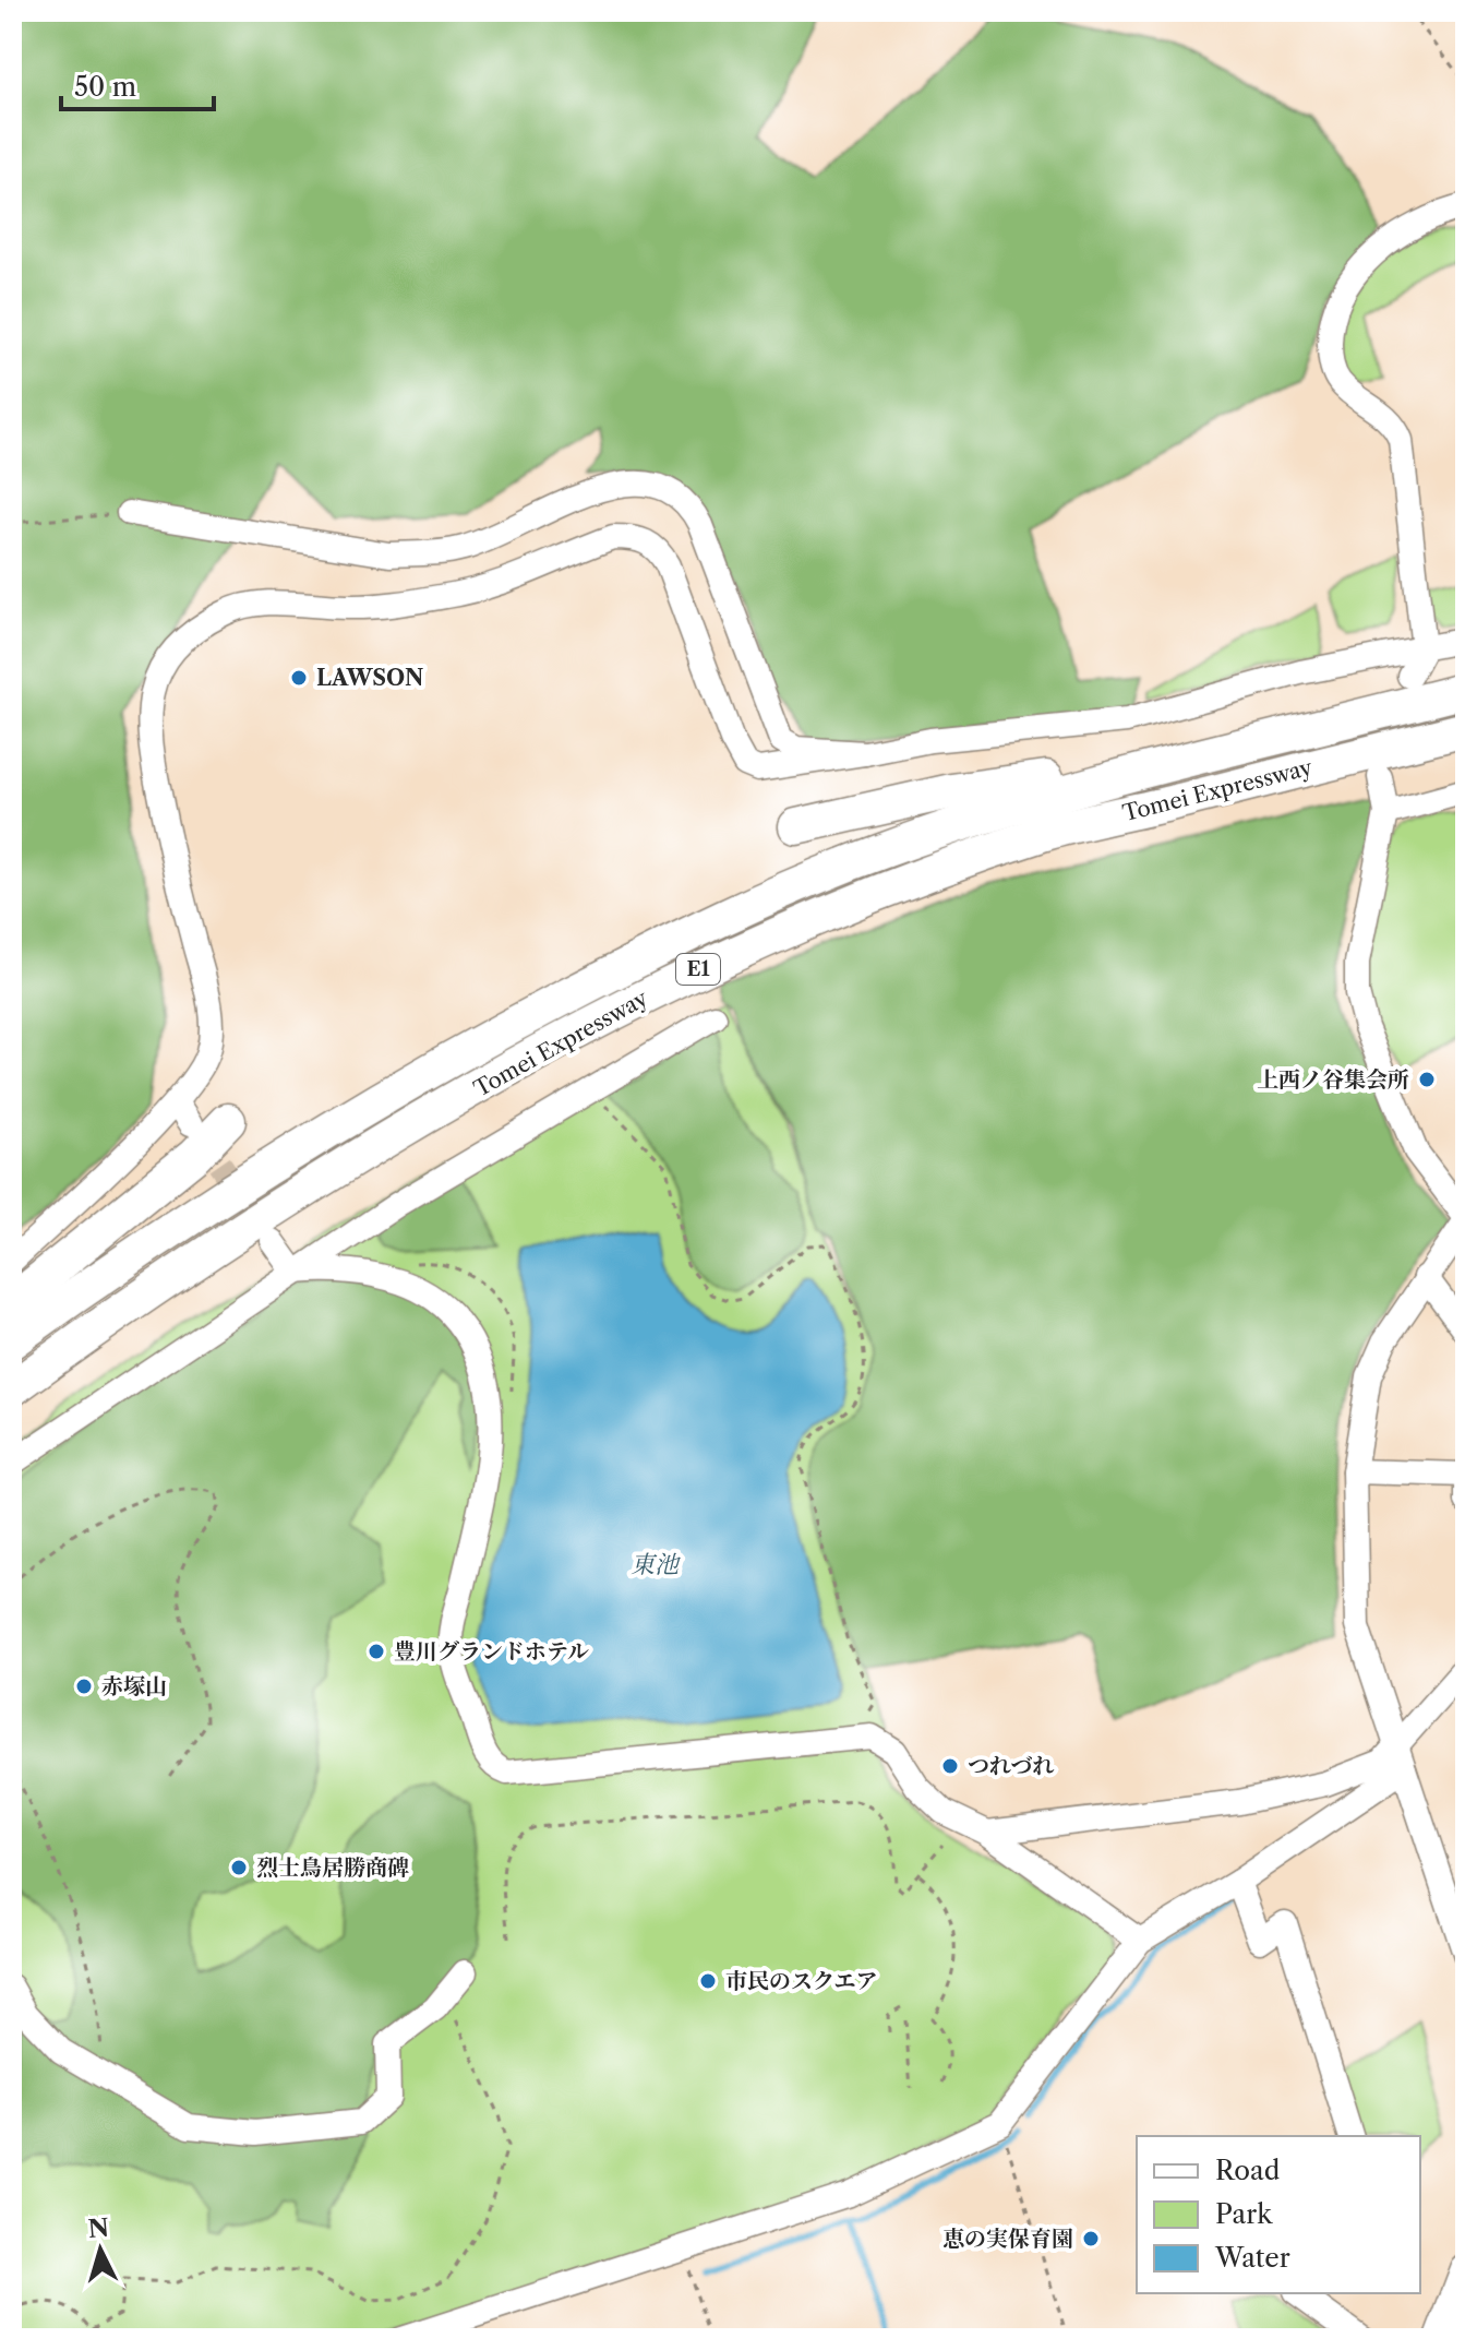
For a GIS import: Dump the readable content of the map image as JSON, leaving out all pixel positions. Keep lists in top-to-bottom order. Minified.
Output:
{"streets":{"highway":["Tomei Expressway","E1"]},"water":["東池"],"places":["LAWSON","上西ノ谷集会所","豊川グランドホテル","赤塚山","つれづれ","烈士鳥居勝商碑","市民のスクエア","恵の実保育園"],"legend":["Road","Park","Water"],"scale_bar":"50 m","north":"top"}
